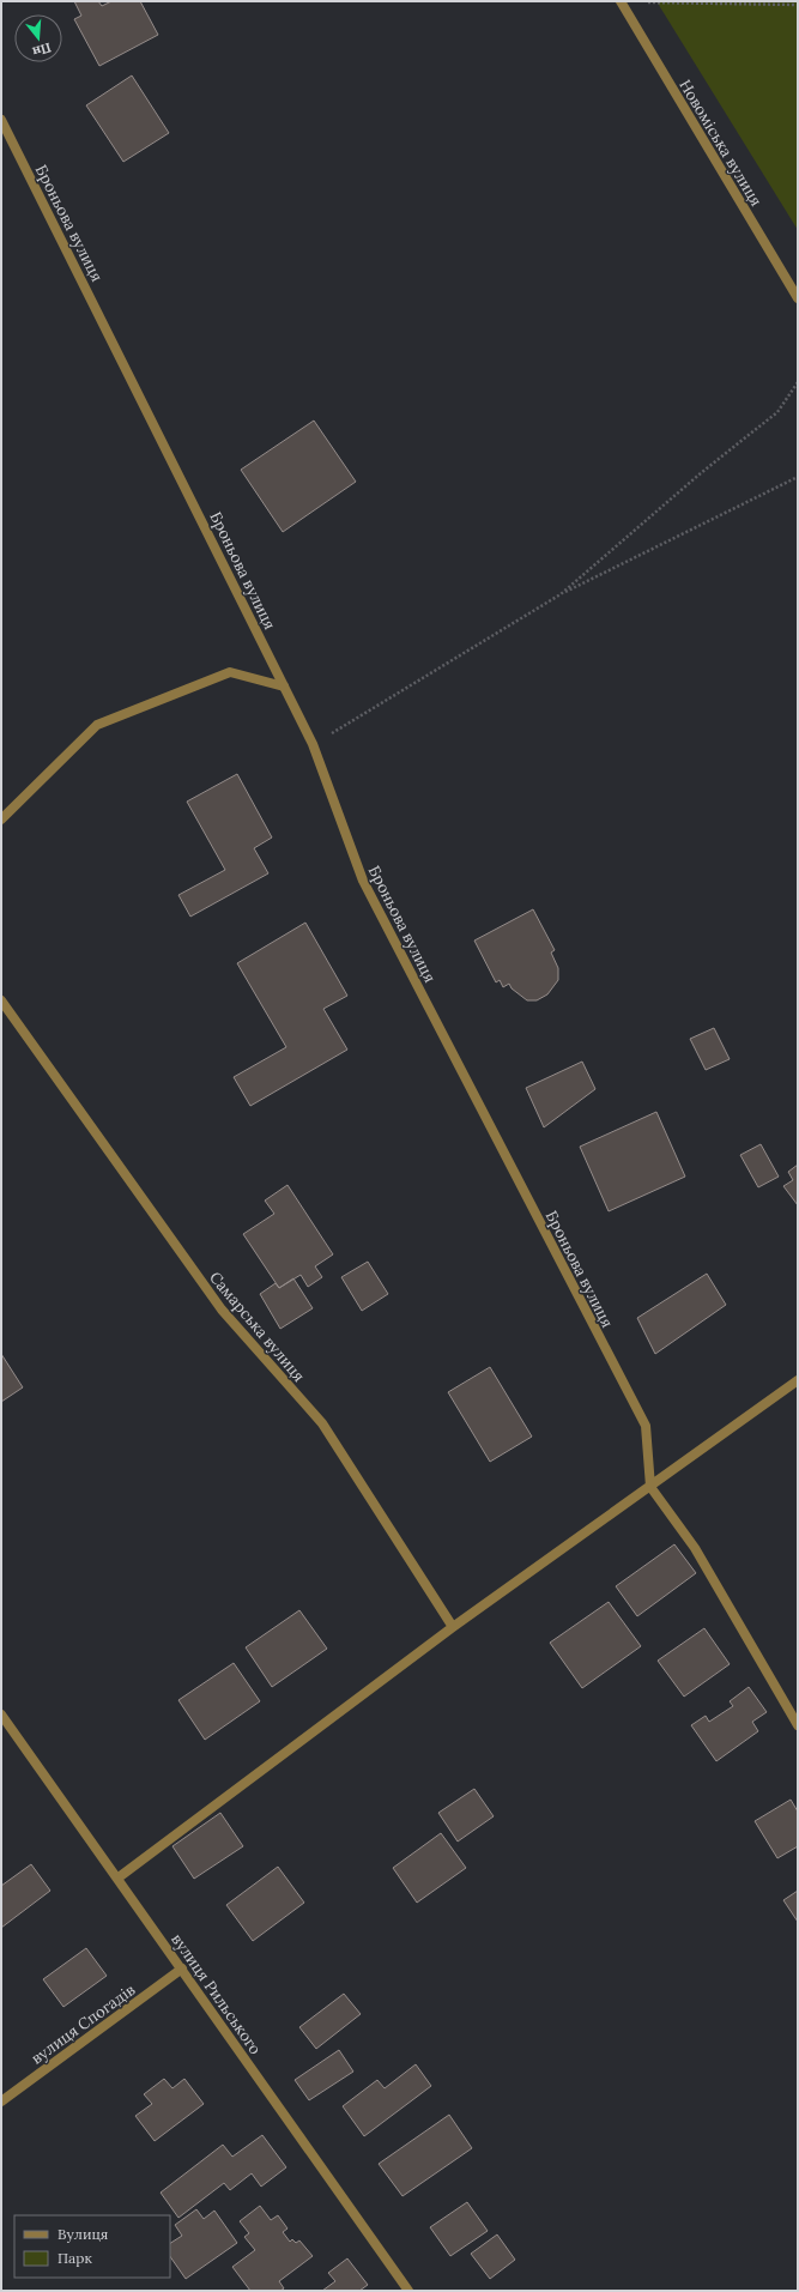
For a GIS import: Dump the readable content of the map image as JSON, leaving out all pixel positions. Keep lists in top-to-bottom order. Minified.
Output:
{"streets":{"street":["Новоміська вулиця","Броньова вулиця","Самарська вулиця","вулиця Рильського","вулиця Спогадів"]},"crossings":[["вулиця Рильського","вулиця Спогадів"]],"legend":["Вулиця","Парк"],"north":"bottom"}
